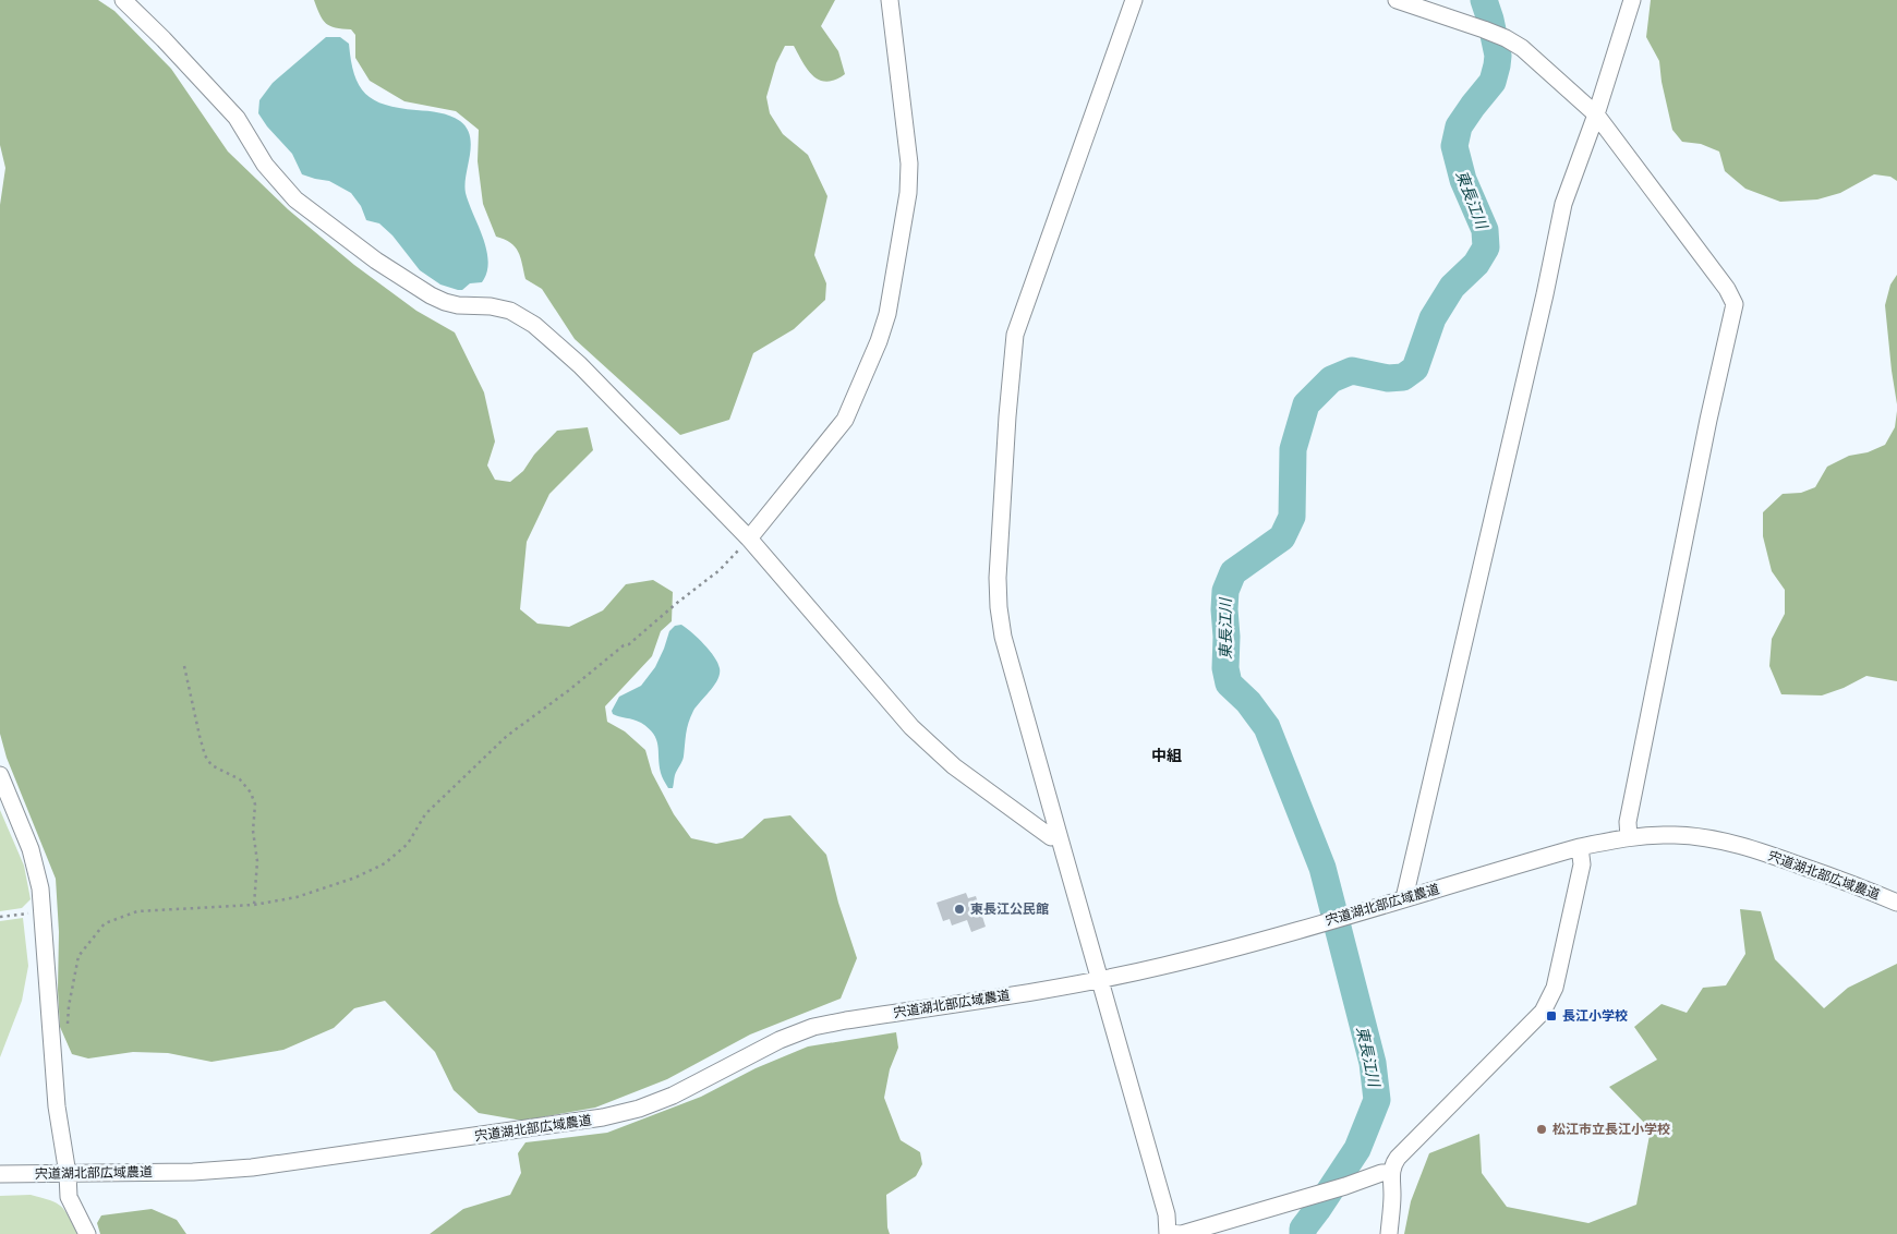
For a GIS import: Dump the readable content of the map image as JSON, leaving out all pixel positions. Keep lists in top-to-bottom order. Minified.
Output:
{"streets":{"street":["宍道湖北部広域農道"]},"districts":["中組"],"water":["東長江川"],"places":{"other":["東長江公民館","松江市立長江小学校"],"transit":["長江小学校"]}}
